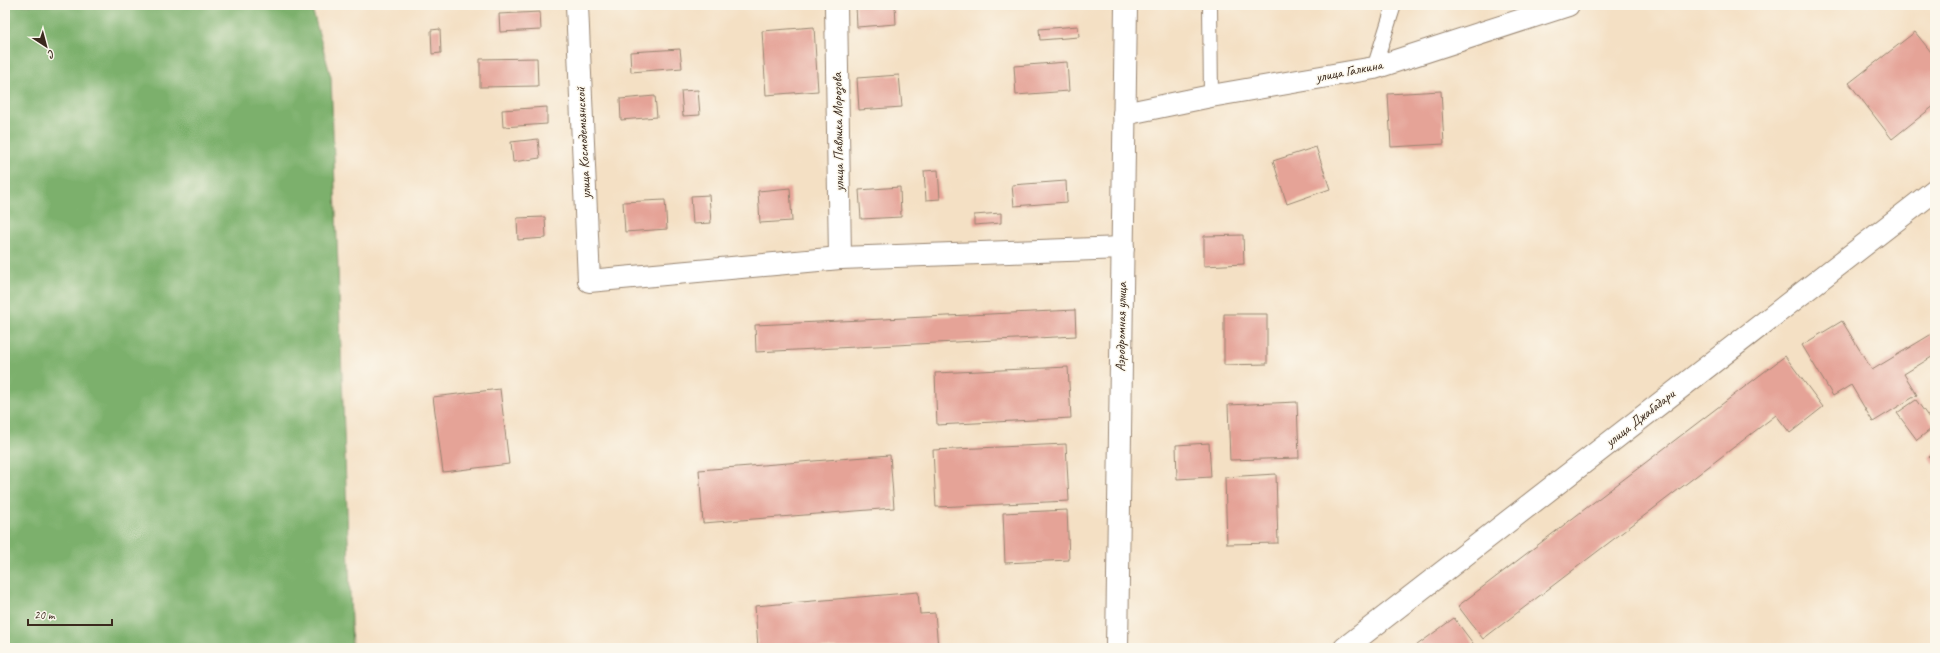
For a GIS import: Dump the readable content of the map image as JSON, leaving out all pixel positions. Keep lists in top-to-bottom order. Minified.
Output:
{"streets":{"street":["улица Галкина","улица Павлика Морозова","улица Космодемьянской","Аэродромная улица","улица Джабадари"]},"crossings":[["улица Галкина","Аэродромная улица"],["улица Павлика Морозова","улица Космодемьянской"]],"scale_bar":"20 m","north":"bottom right"}
